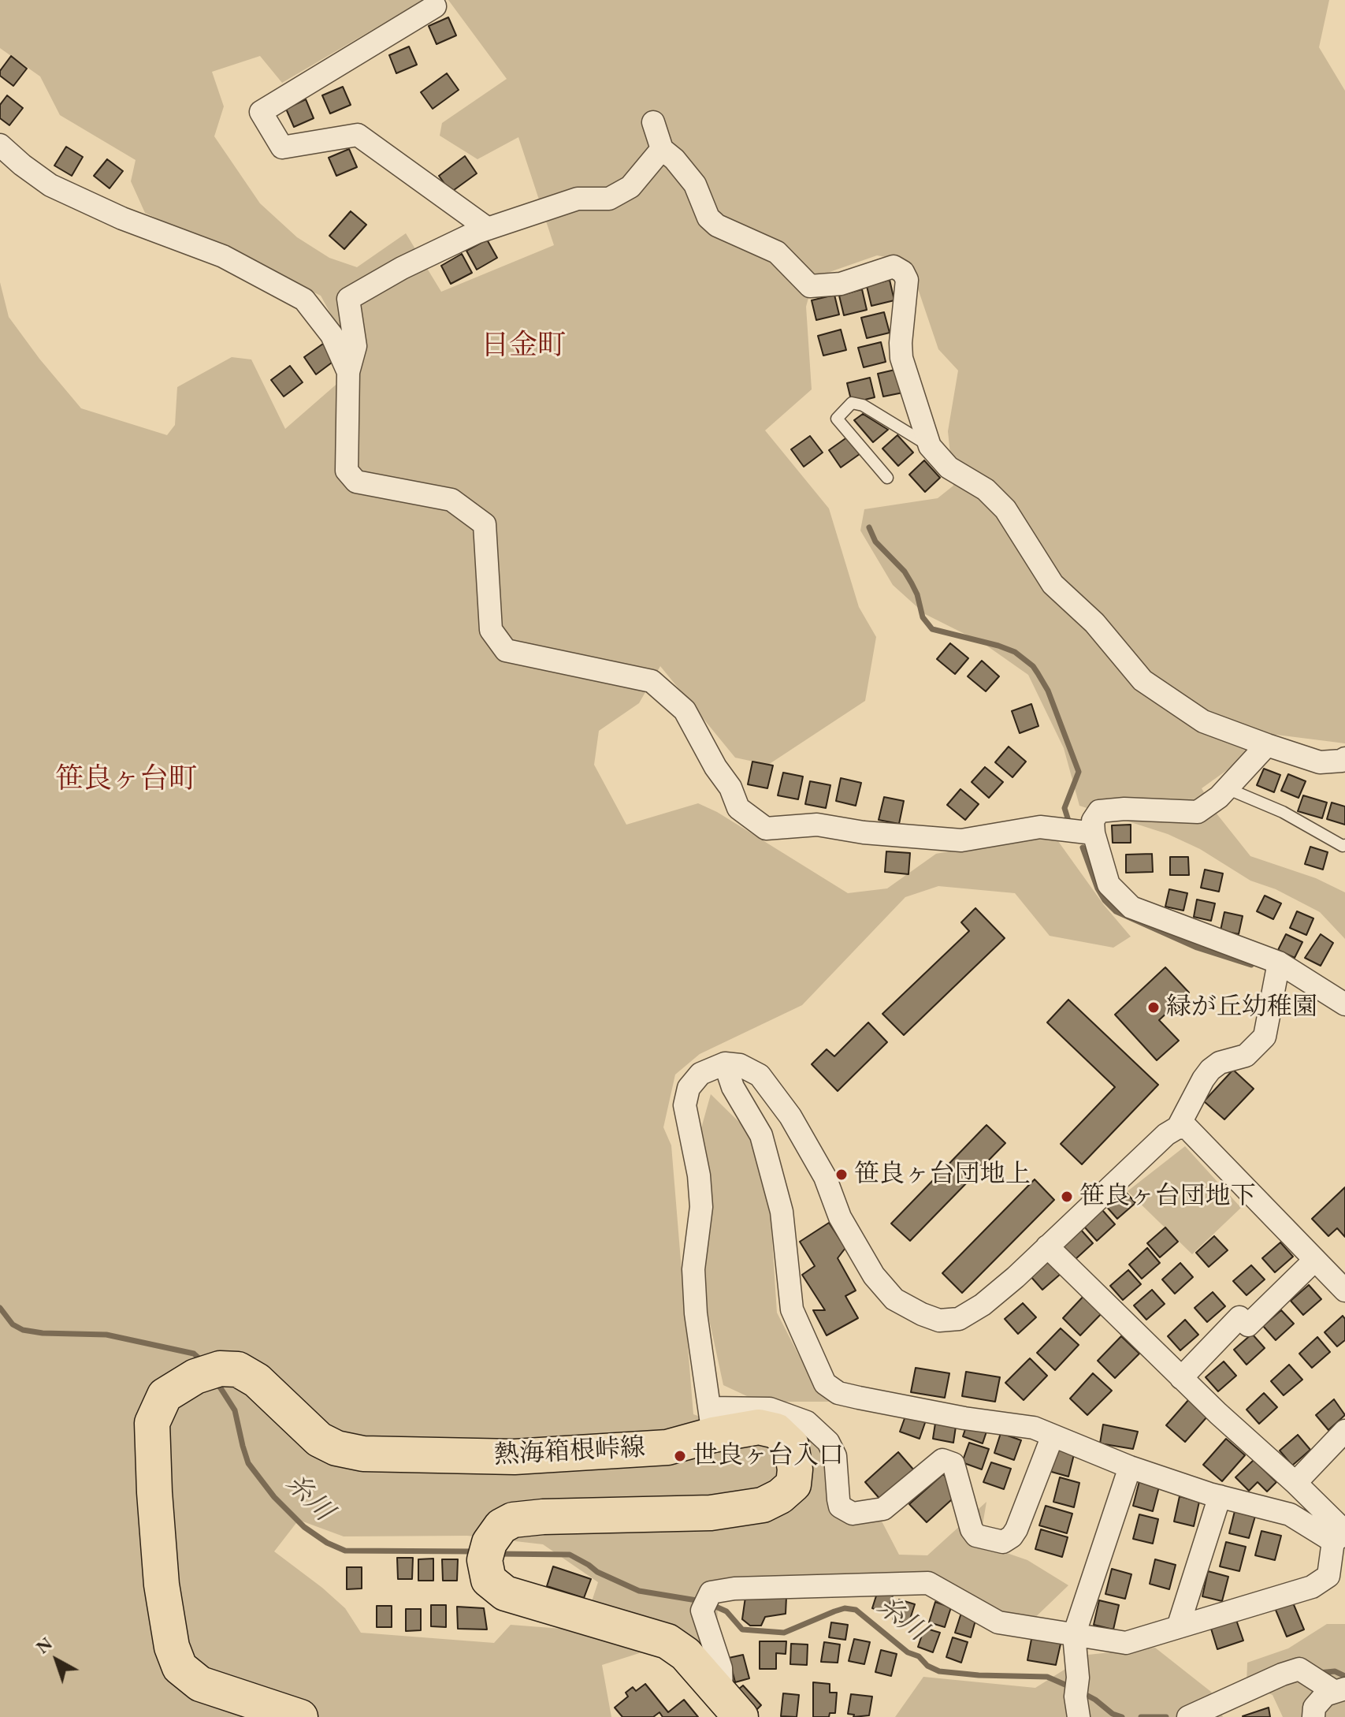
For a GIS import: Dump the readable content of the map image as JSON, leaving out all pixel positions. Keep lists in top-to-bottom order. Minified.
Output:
{"streets":{"main road":["熱海箱根峠線"]},"districts":["日金町","笹良ヶ台町"],"water":["糸川"],"places":["緑が丘幼稚園","笹良ヶ台団地上","笹良ヶ台団地下","世良ヶ台入口"],"north":"top left"}
